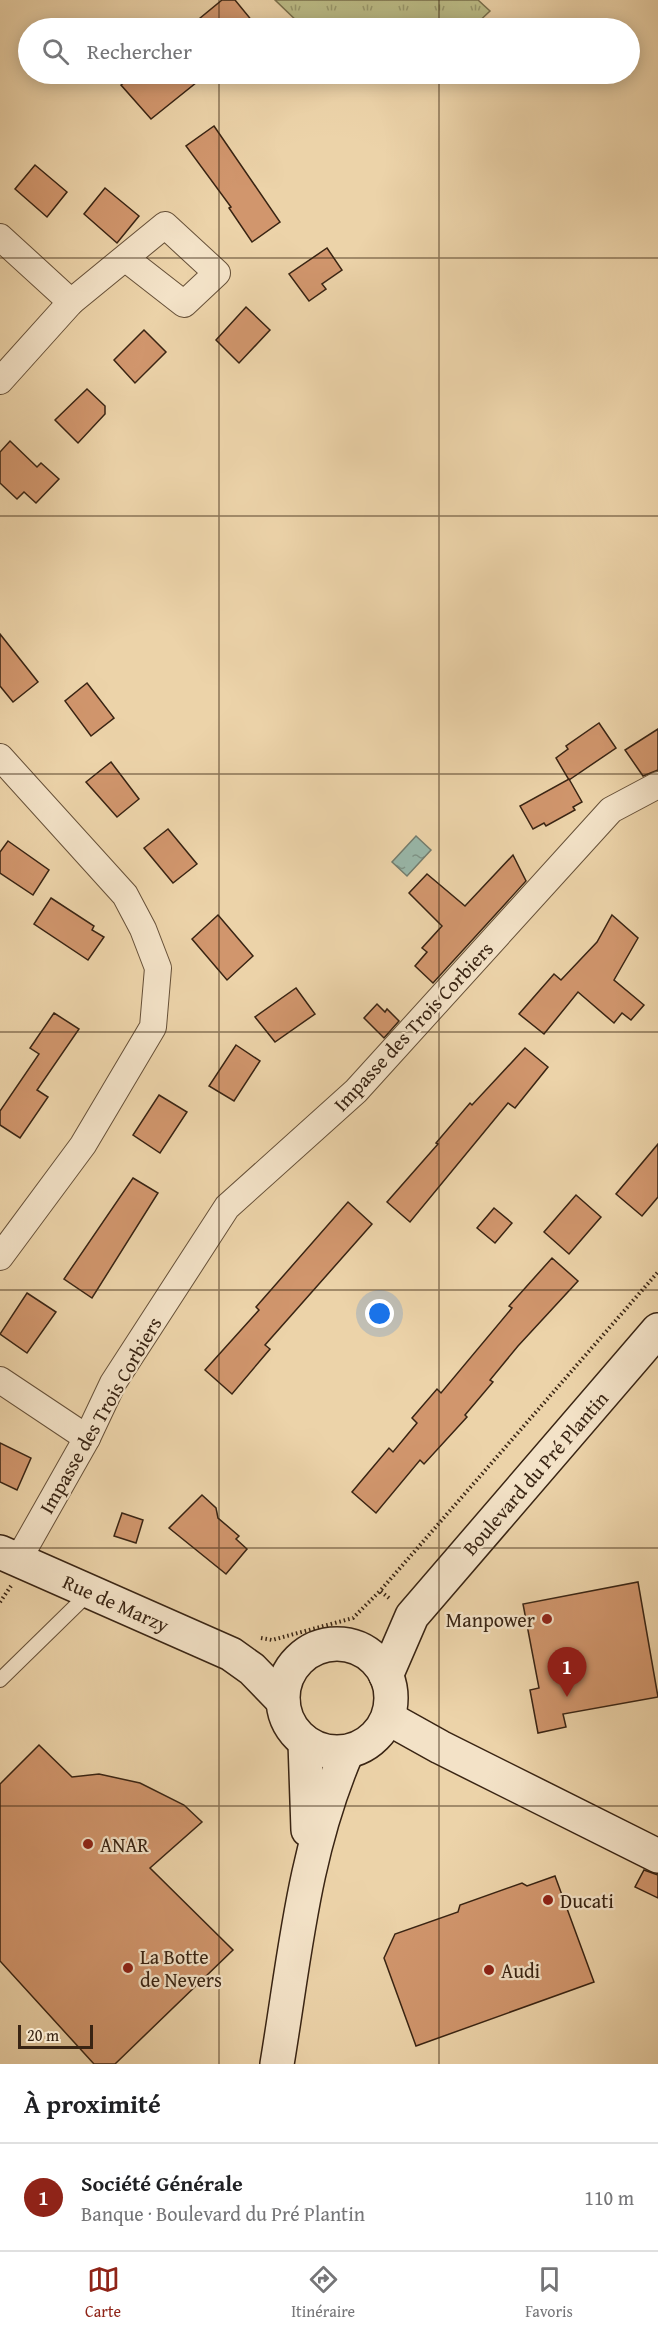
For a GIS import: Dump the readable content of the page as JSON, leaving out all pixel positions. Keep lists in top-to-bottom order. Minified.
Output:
{"streets":{"main road":["Boulevard du Pré Plantin","Rue de Marzy"],"street":["Impasse des Trois Corbiers"]},"crossings":[["Impasse des Trois Corbiers","Rue de Marzy"],["Boulevard du Pré Plantin","Rue de Marzy"]],"places":["Manpower","ANAR","Ducati","La Botte de Nevers","Audi"],"scale_bar":"20 m","page":{"search":"Rechercher","pins":"1","scale":"20 m","heading":"À proximité","list":[{"mark":"1","name":"Société Générale","note":"Banque · Boulevard du Pré Plantin","value":"110 m"}],"nav":["Carte","Itinéraire","Favoris"]}}
